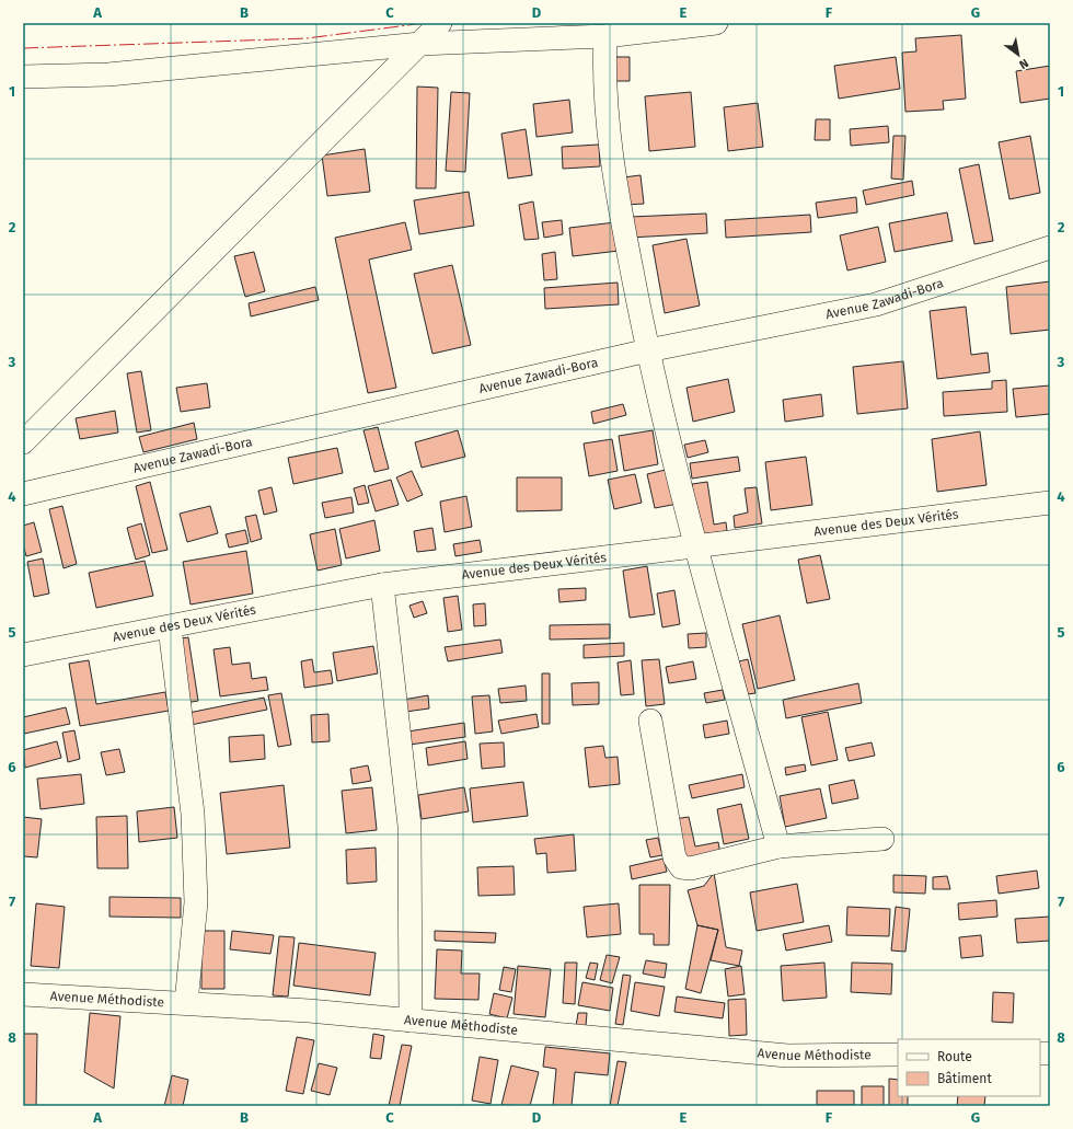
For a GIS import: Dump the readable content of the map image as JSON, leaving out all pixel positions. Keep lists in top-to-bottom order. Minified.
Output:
{"streets":{"street":["Avenue Zawadi-Bora","Avenue des Deux Vérités","Avenue Méthodiste"]},"legend":["Route","Bâtiment"],"north":"bottom right","grid":{"columns":["A","B","C","D","E","F","G"],"rows":["1","2","3","4","5","6","7","8"]}}
